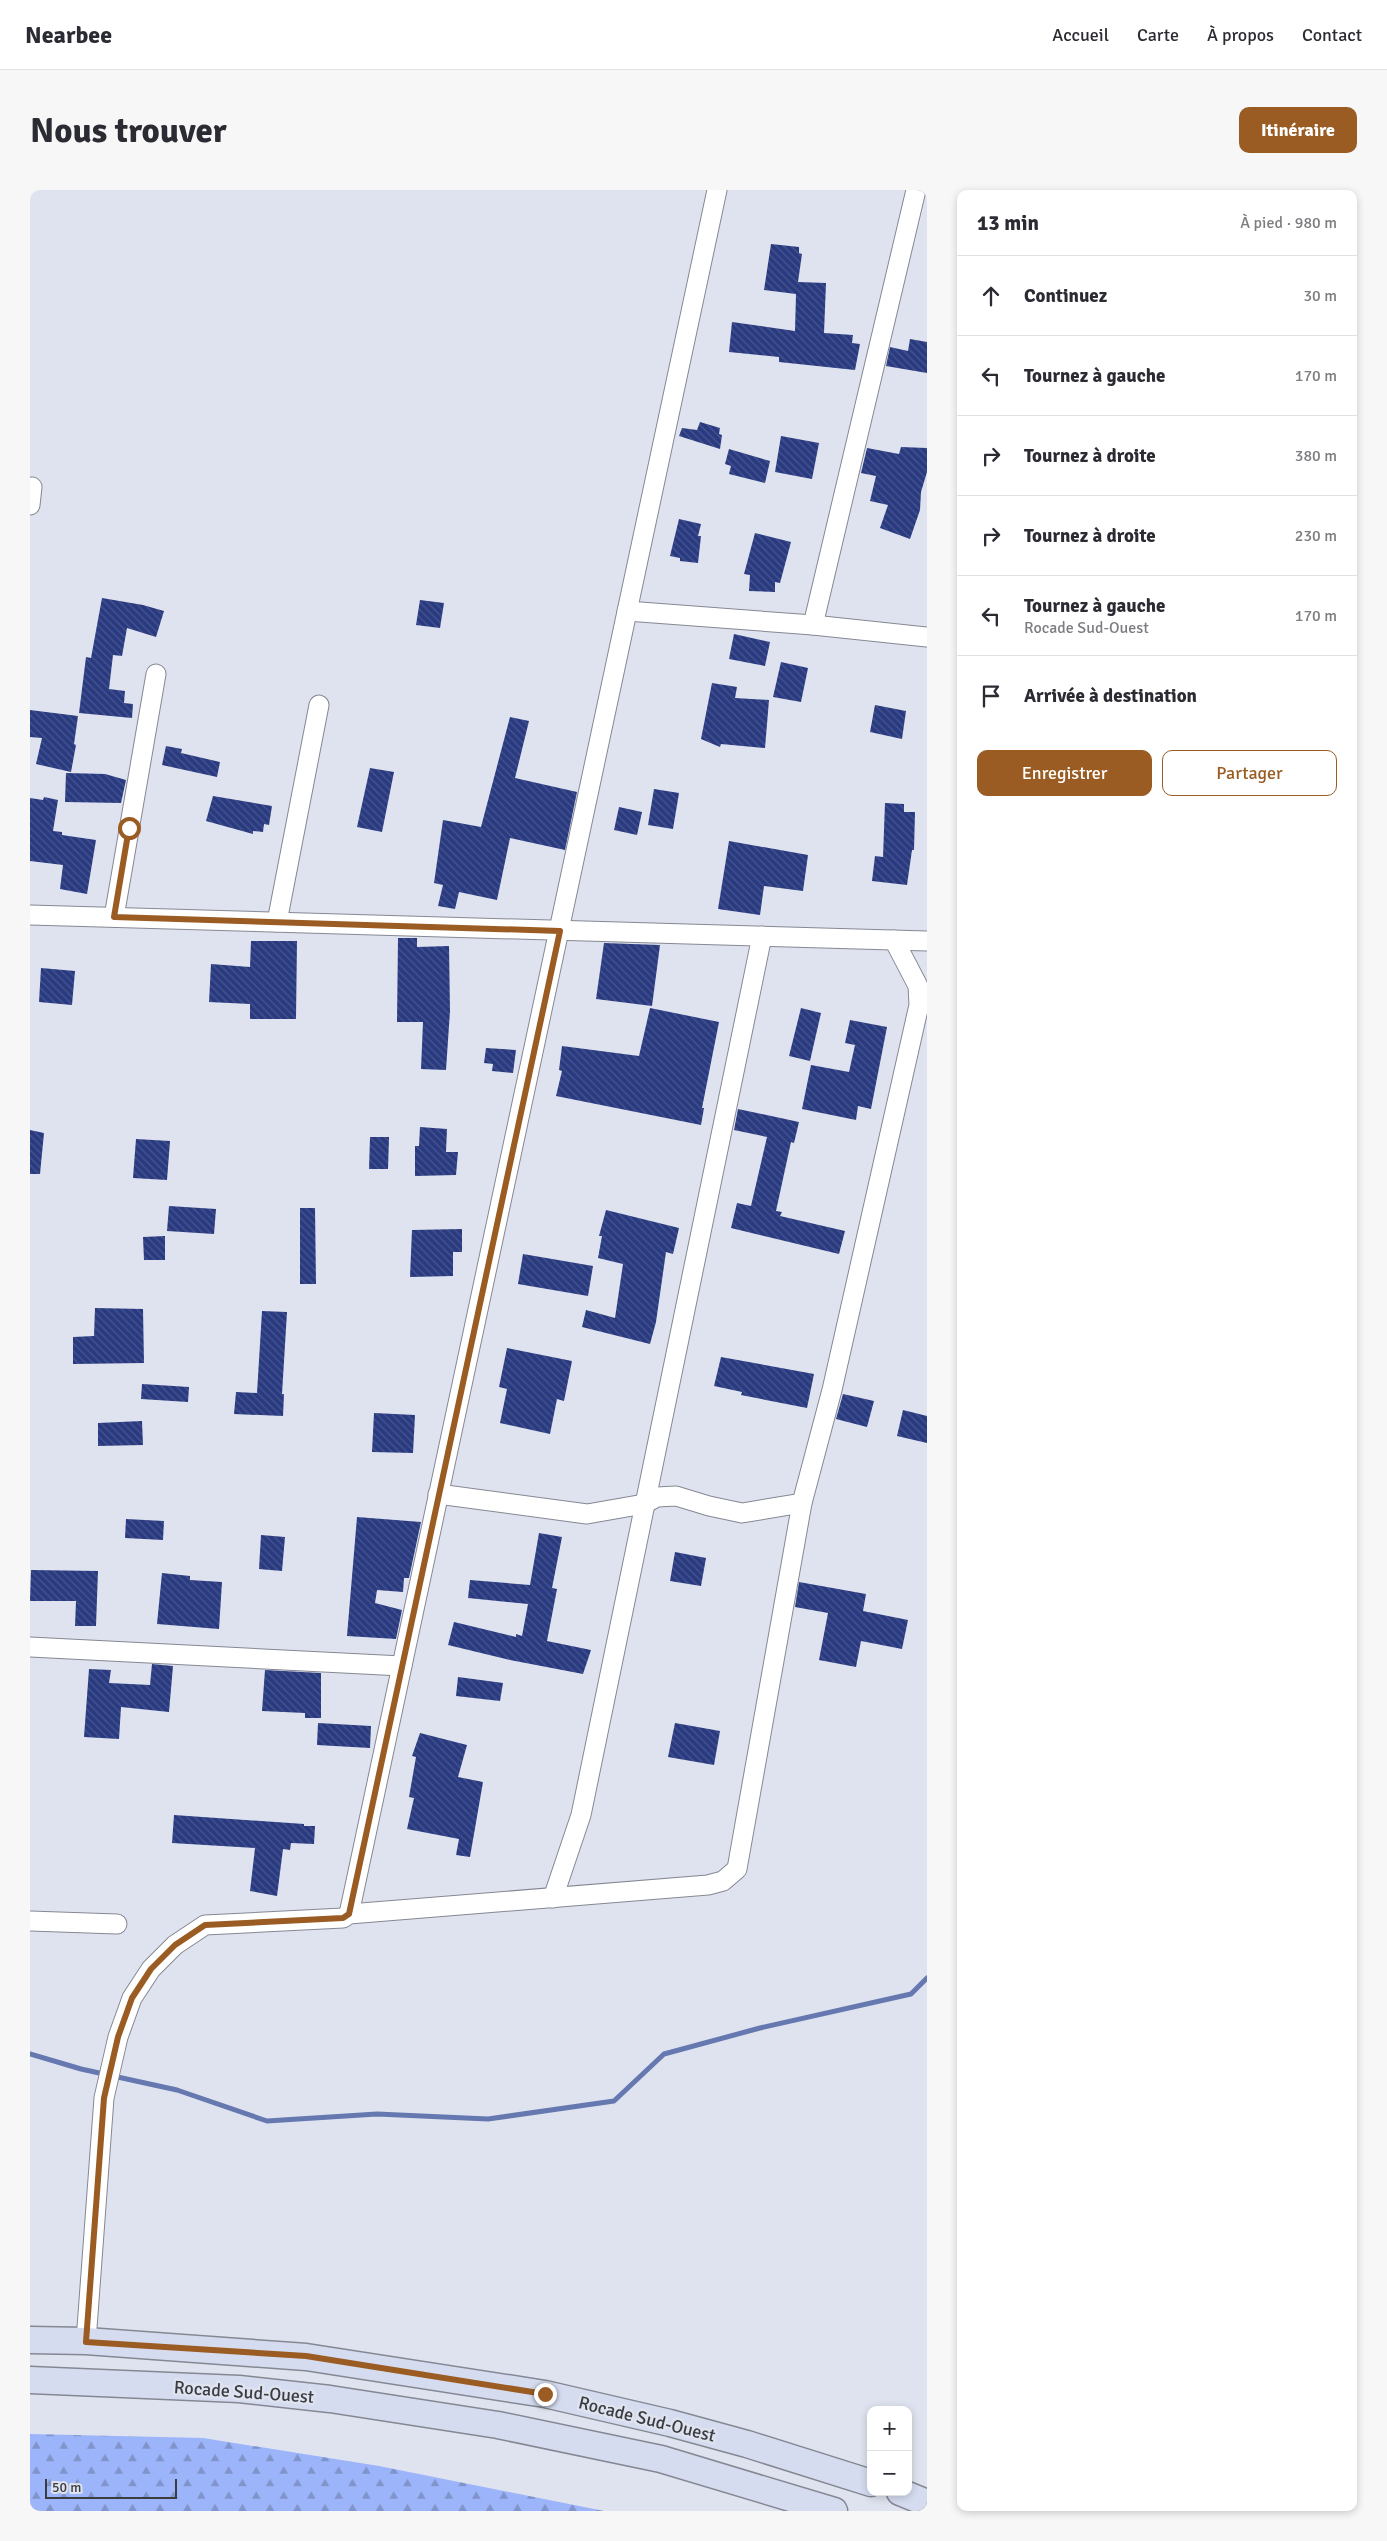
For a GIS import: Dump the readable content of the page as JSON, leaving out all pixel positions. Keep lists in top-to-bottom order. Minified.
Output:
{"streets":{"main road":["Rocade Sud-Ouest"]},"scale_bar":"50 m","page":{"header":"Nearbee","nav":["Accueil","Carte","À propos","Contact"],"buttons":["Itinéraire",["Enregistrer","Partager"]],"title":"Nous trouver","heading":["13 min","À pied · 980 m"],"list":[["Continuez","30 m"],["Tournez à gauche","170 m"],["Tournez à droite","380 m"],["Tournez à droite","230 m"],["Tournez à gauche","Rocade Sud-Ouest","170 m"],"Arrivée à destination"],"map_buttons":["+","−"],"scale":"50 m"}}
